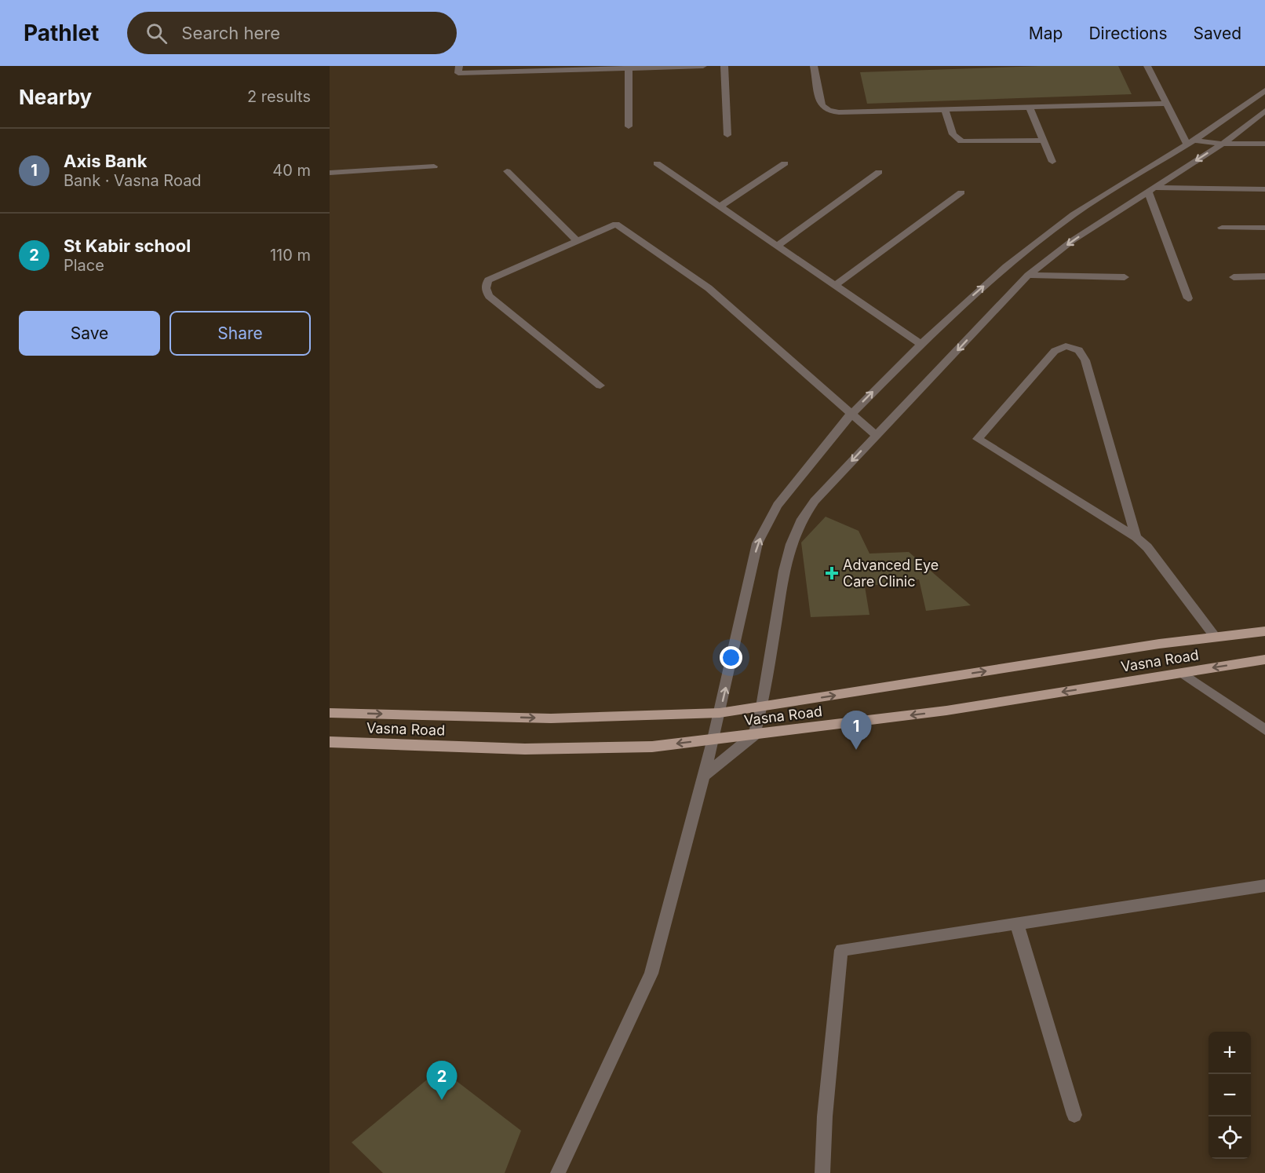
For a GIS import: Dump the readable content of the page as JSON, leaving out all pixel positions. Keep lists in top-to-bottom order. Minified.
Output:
{"streets":{"main road":["Vasna Road"]},"places":{"health":["Advanced Eye Care Clinic"]},"page":{"header":"Pathlet","search":"Search here","nav":["Map","Directions","Saved"],"heading":["Nearby","2 results"],"list":[{"mark":"1","name":"Axis Bank","note":"Bank · Vasna Road","value":"40 m"},{"mark":"2","name":"St Kabir school","note":"Place","value":"110 m"}],"buttons":["Save","Share"],"pins":["1","2"],"map_buttons":["+","−"]}}
